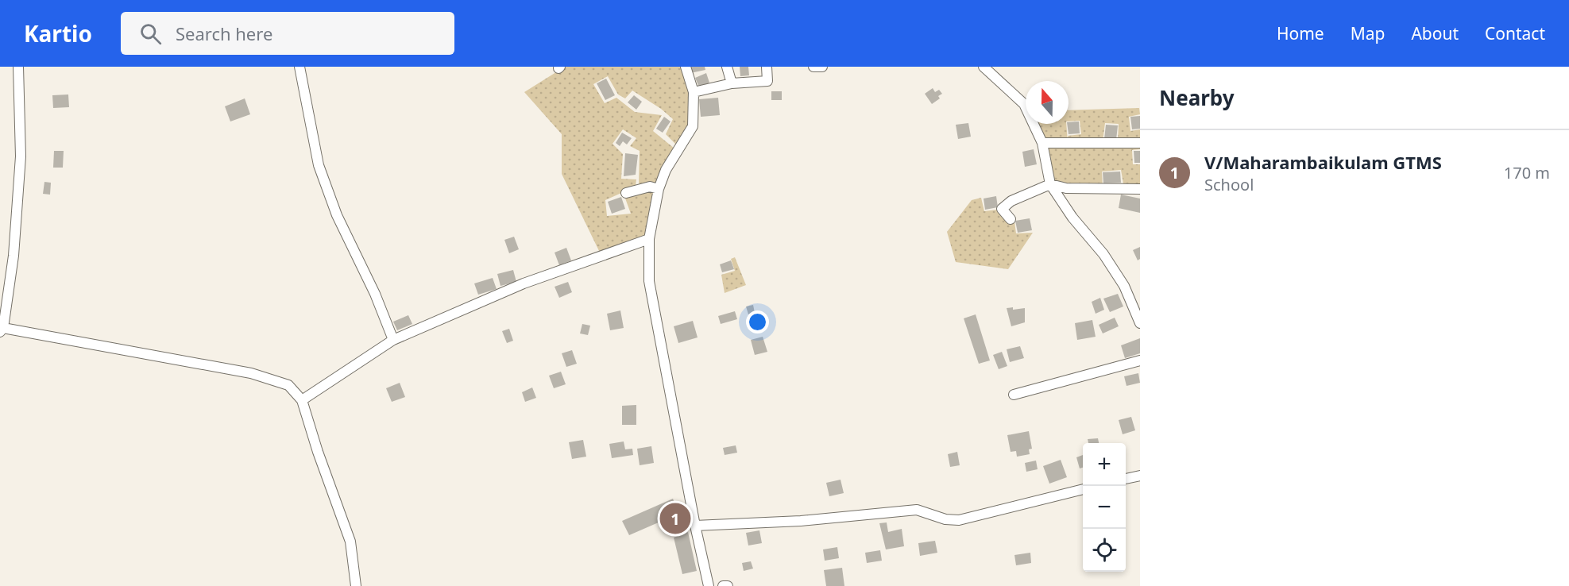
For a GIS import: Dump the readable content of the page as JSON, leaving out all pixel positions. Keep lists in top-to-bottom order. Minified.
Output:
{"north":"top","page":{"header":"Kartio","search":"Search here","nav":["Home","Map","About","Contact"],"heading":"Nearby","list":[{"mark":"1","name":"V/Maharambaikulam GTMS","note":"School","value":"170 m"}],"map_buttons":["+","−"],"pins":"1"}}
